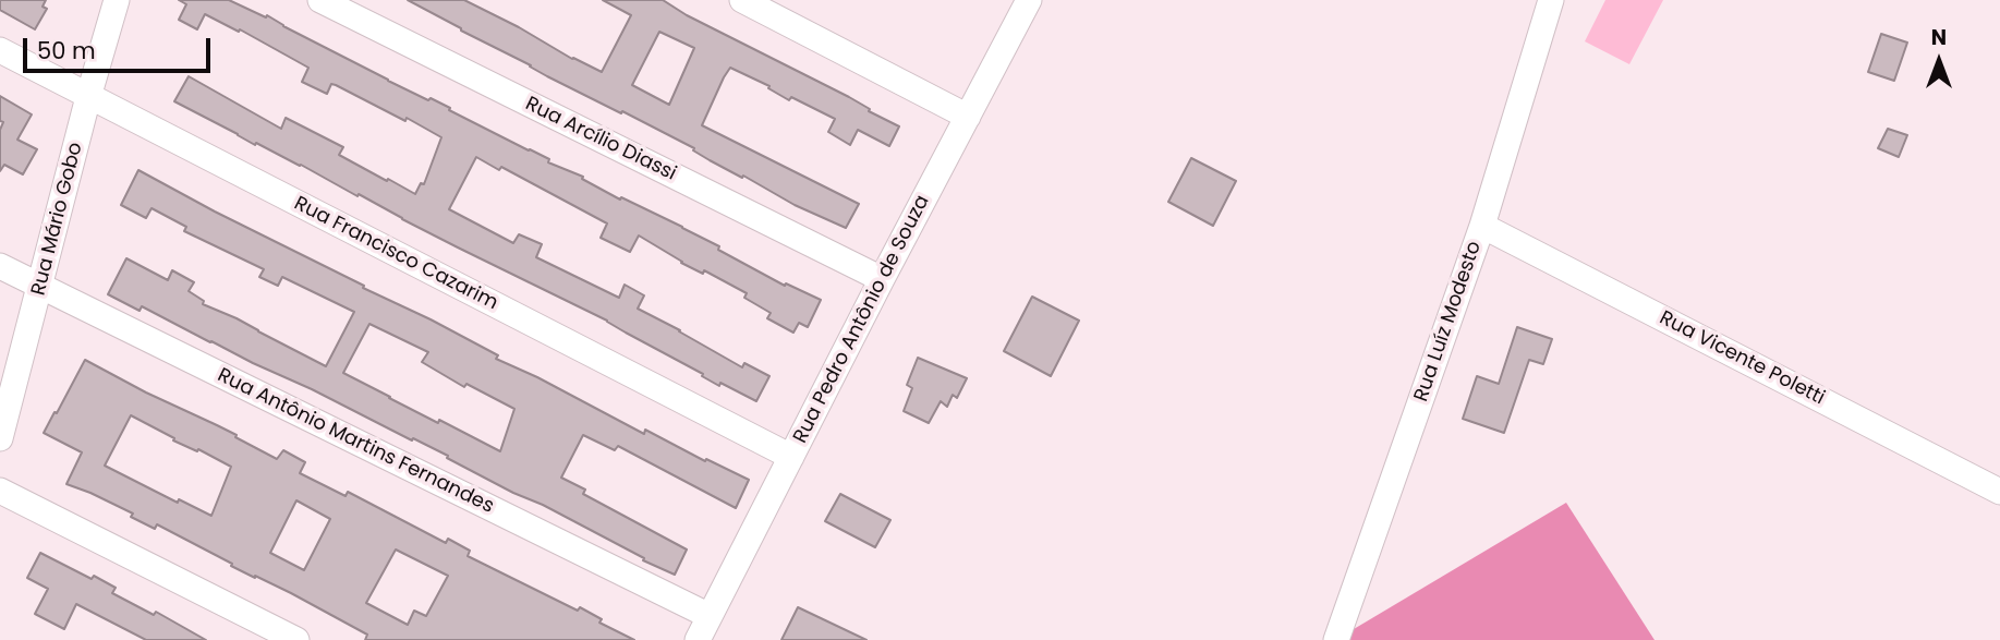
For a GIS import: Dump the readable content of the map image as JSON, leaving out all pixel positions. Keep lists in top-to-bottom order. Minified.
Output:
{"streets":{"street":["Rua Arcílio Diassi","Rua Mário Gobo","Rua Francisco Cazarim","Rua Pedro Antônio de Souza","Rua Luíz Modesto","Rua Vicente Poletti","Rua Antônio Martins Fernandes"]},"crossings":[["Rua Arcílio Diassi","Rua Pedro Antônio de Souza"],["Rua Mário Gobo","Rua Francisco Cazarim"],["Rua Mário Gobo","Rua Antônio Martins Fernandes"],["Rua Francisco Cazarim","Rua Pedro Antônio de Souza"],["Rua Pedro Antônio de Souza","Rua Antônio Martins Fernandes"],["Rua Luíz Modesto","Rua Vicente Poletti"]],"scale_bar":"50 m","north":"top"}
